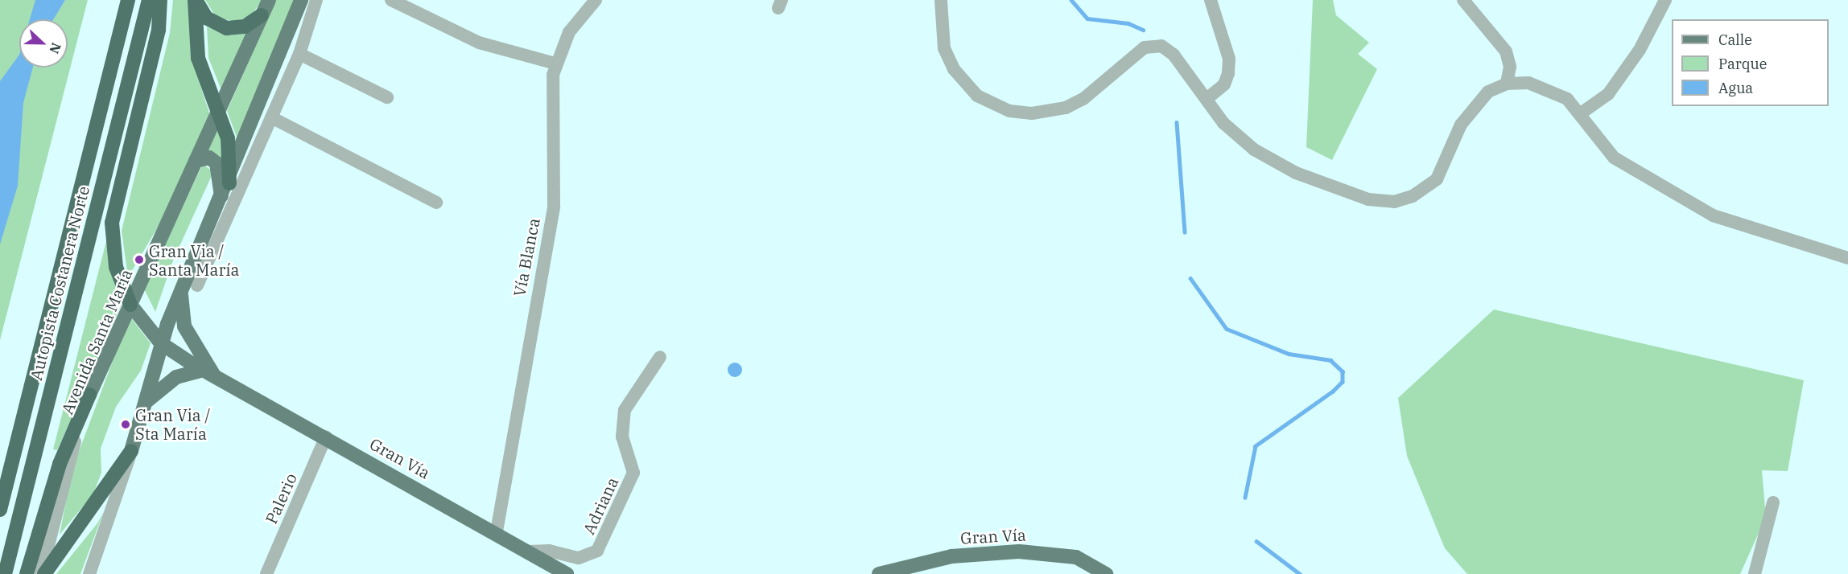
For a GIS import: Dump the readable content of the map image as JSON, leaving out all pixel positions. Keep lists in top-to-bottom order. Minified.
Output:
{"streets":{"highway":["Autopista Costanera Norte"],"main road":["Avenida Santa María","Gran Vía"],"street":["Vía Blanca","Palerio","Adriana"]},"crossings":[["Vía Blanca","Gran Vía"],["Avenida Santa María","Gran Vía"],["Gran Vía","Palerio"],["Gran Vía","Adriana"]],"places":["Gran Via / Santa María","Gran Via / Sta María"],"legend":["Calle","Parque","Agua"],"north":"right"}
